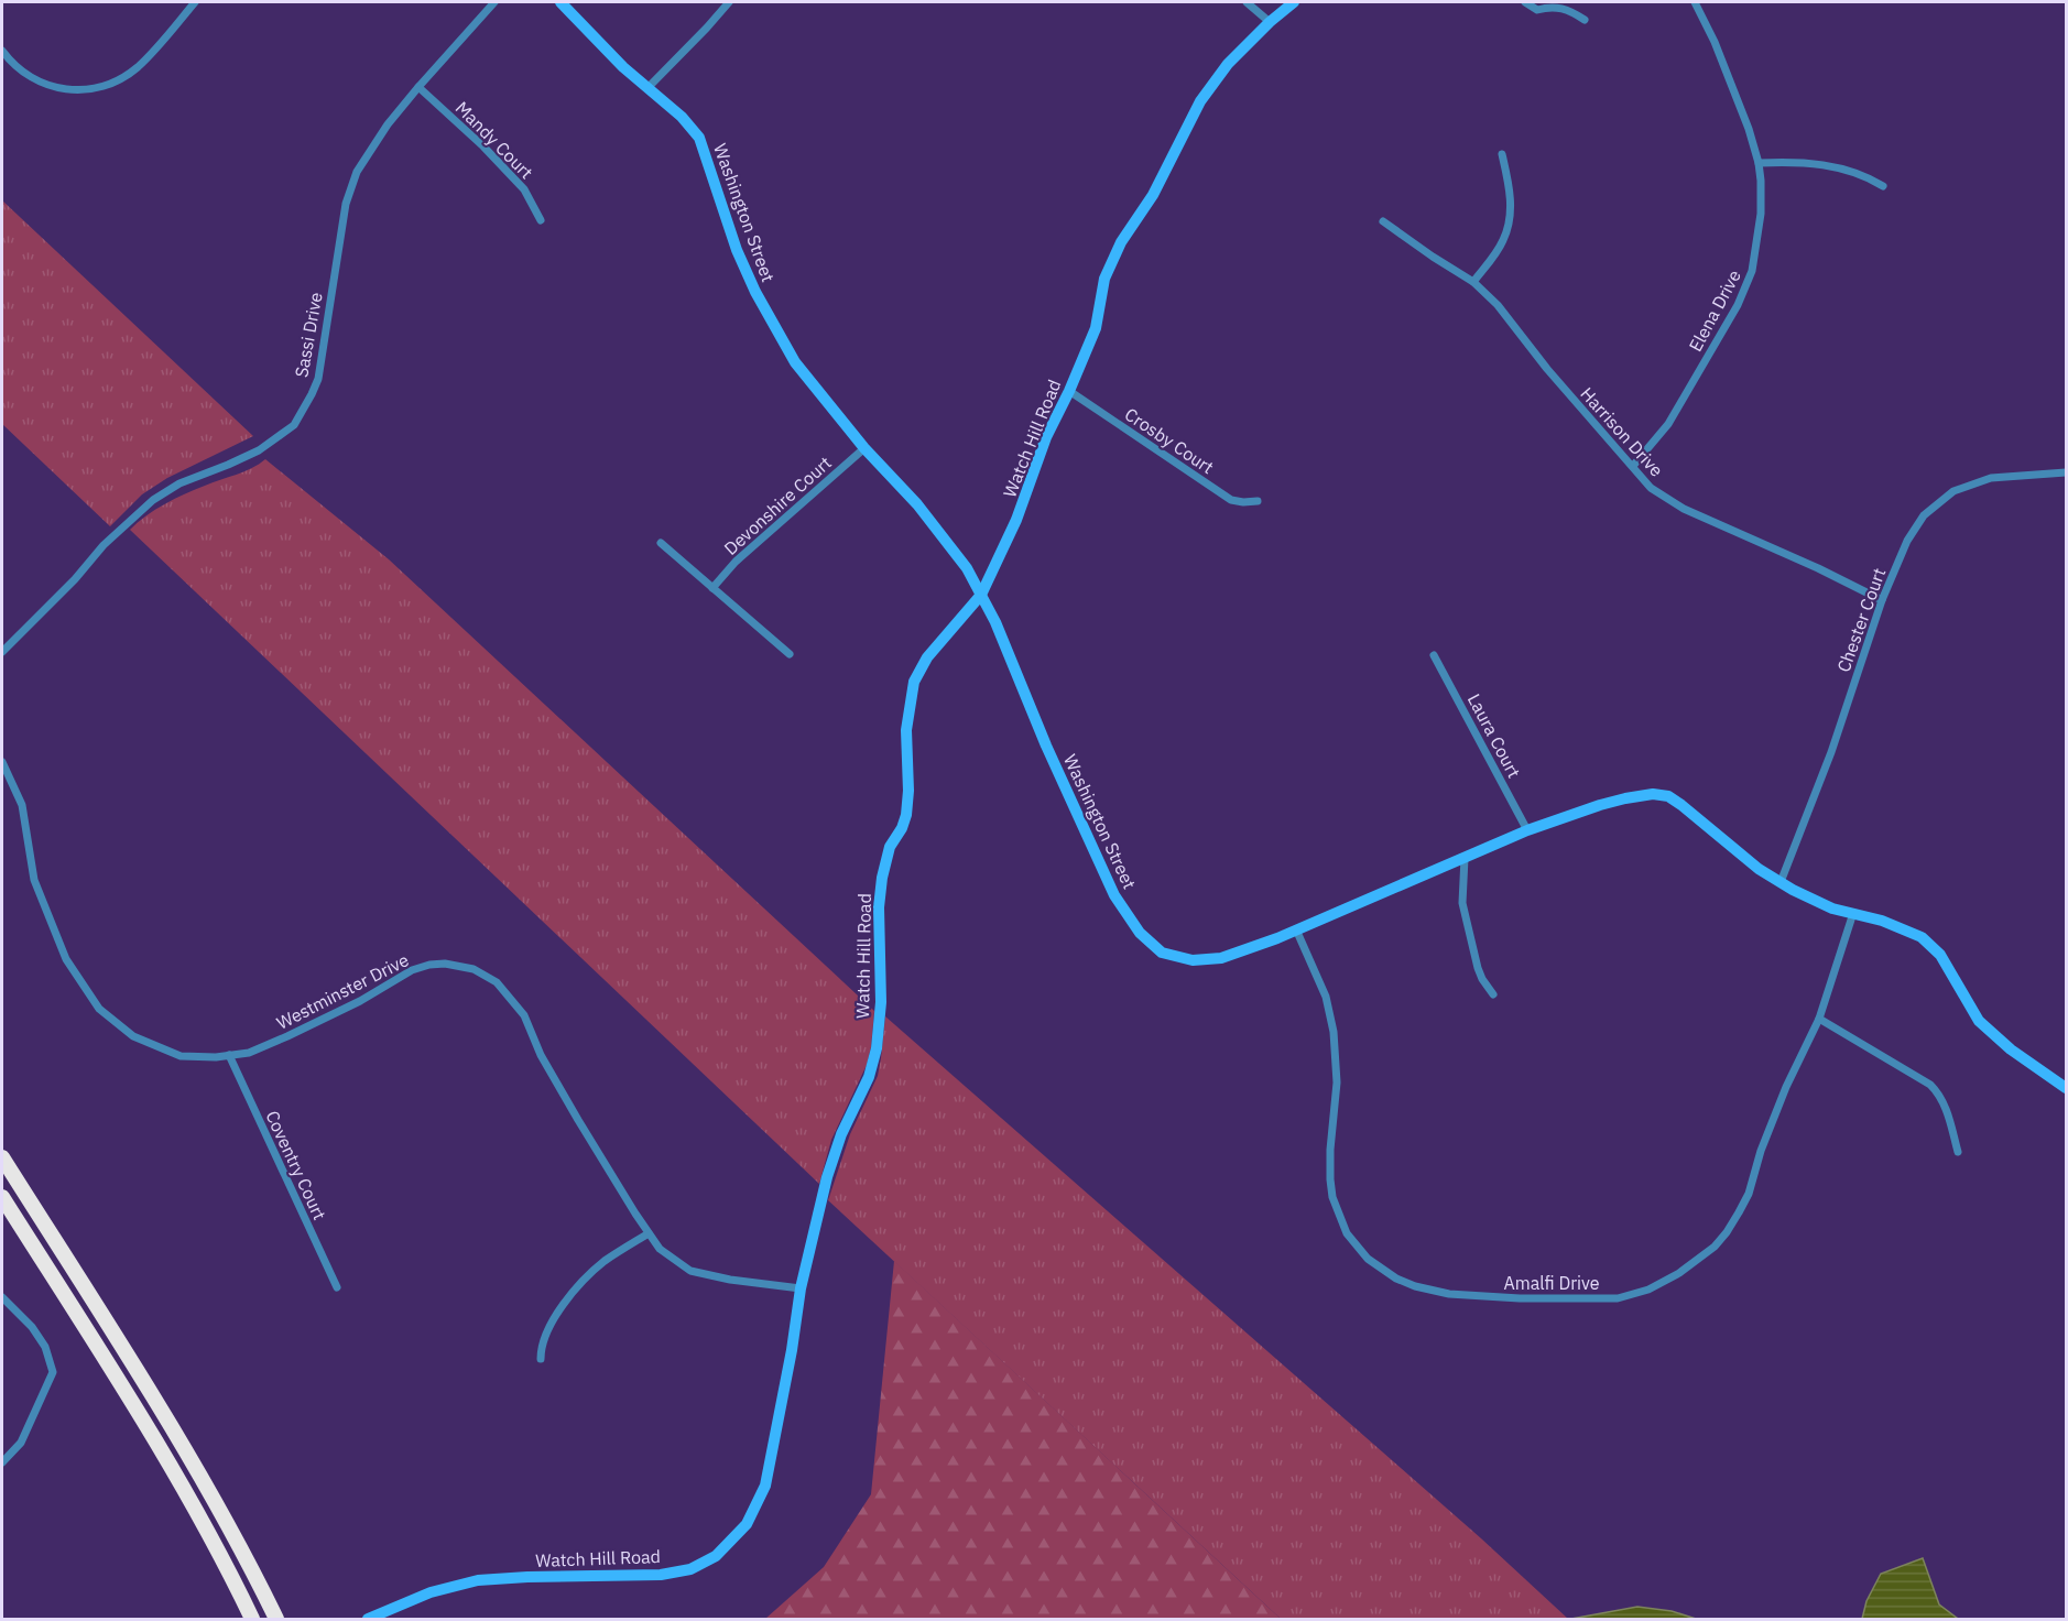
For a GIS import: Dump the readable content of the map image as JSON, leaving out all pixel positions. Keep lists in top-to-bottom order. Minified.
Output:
{"streets":{"street":["Mandy Court","Washington Street","Elena Drive","Sassi Drive","Harrison Drive","Watch Hill Road","Crosby Court","Devonshire Court","Chester Court","Laura Court","Westminster Drive","Coventry Court","Amalfi Drive"]},"crossings":[["Mandy Court","Sassi Drive"],["Washington Street","Watch Hill Road"],["Washington Street","Devonshire Court"],["Washington Street","Chester Court"],["Washington Street","Laura Court"],["Washington Street","Amalfi Drive"],["Elena Drive","Harrison Drive"],["Harrison Drive","Chester Court"],["Watch Hill Road","Crosby Court"],["Watch Hill Road","Westminster Drive"],["Westminster Drive","Coventry Court"]]}
